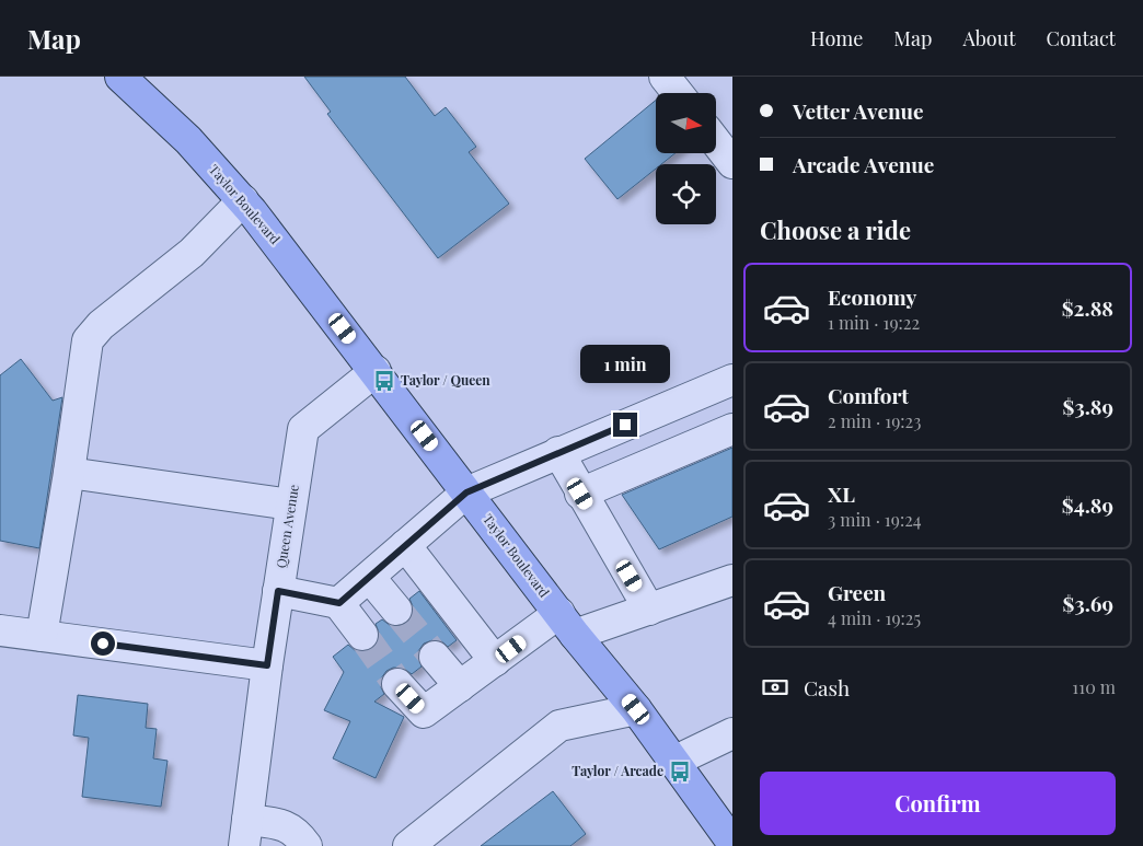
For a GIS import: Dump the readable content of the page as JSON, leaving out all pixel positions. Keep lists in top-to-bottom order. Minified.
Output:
{"streets":{"main road":["Taylor Boulevard"],"street":["Queen Avenue"]},"crossings":[["Taylor Boulevard","Queen Avenue"]],"places":{"bus stop":["Taylor / Queen","Taylor / Arcade"]},"north":"right","page":{"header":"Map","nav":["Home","Map","About","Contact"],"banner":["Vetter Avenue","Arcade Avenue"],"heading":"Choose a ride","list":[{"name":"Economy","note":"1 min · 19:22","value":"$2.88"},{"name":"Comfort","note":"2 min · 19:23","value":"$3.89"},{"name":"XL","note":"3 min · 19:24","value":"$4.89"},{"name":"Green","note":"4 min · 19:25","value":"$3.69"}],"bubble":"1 min","pay":["Cash","110 m"],"buttons":"Confirm"}}
